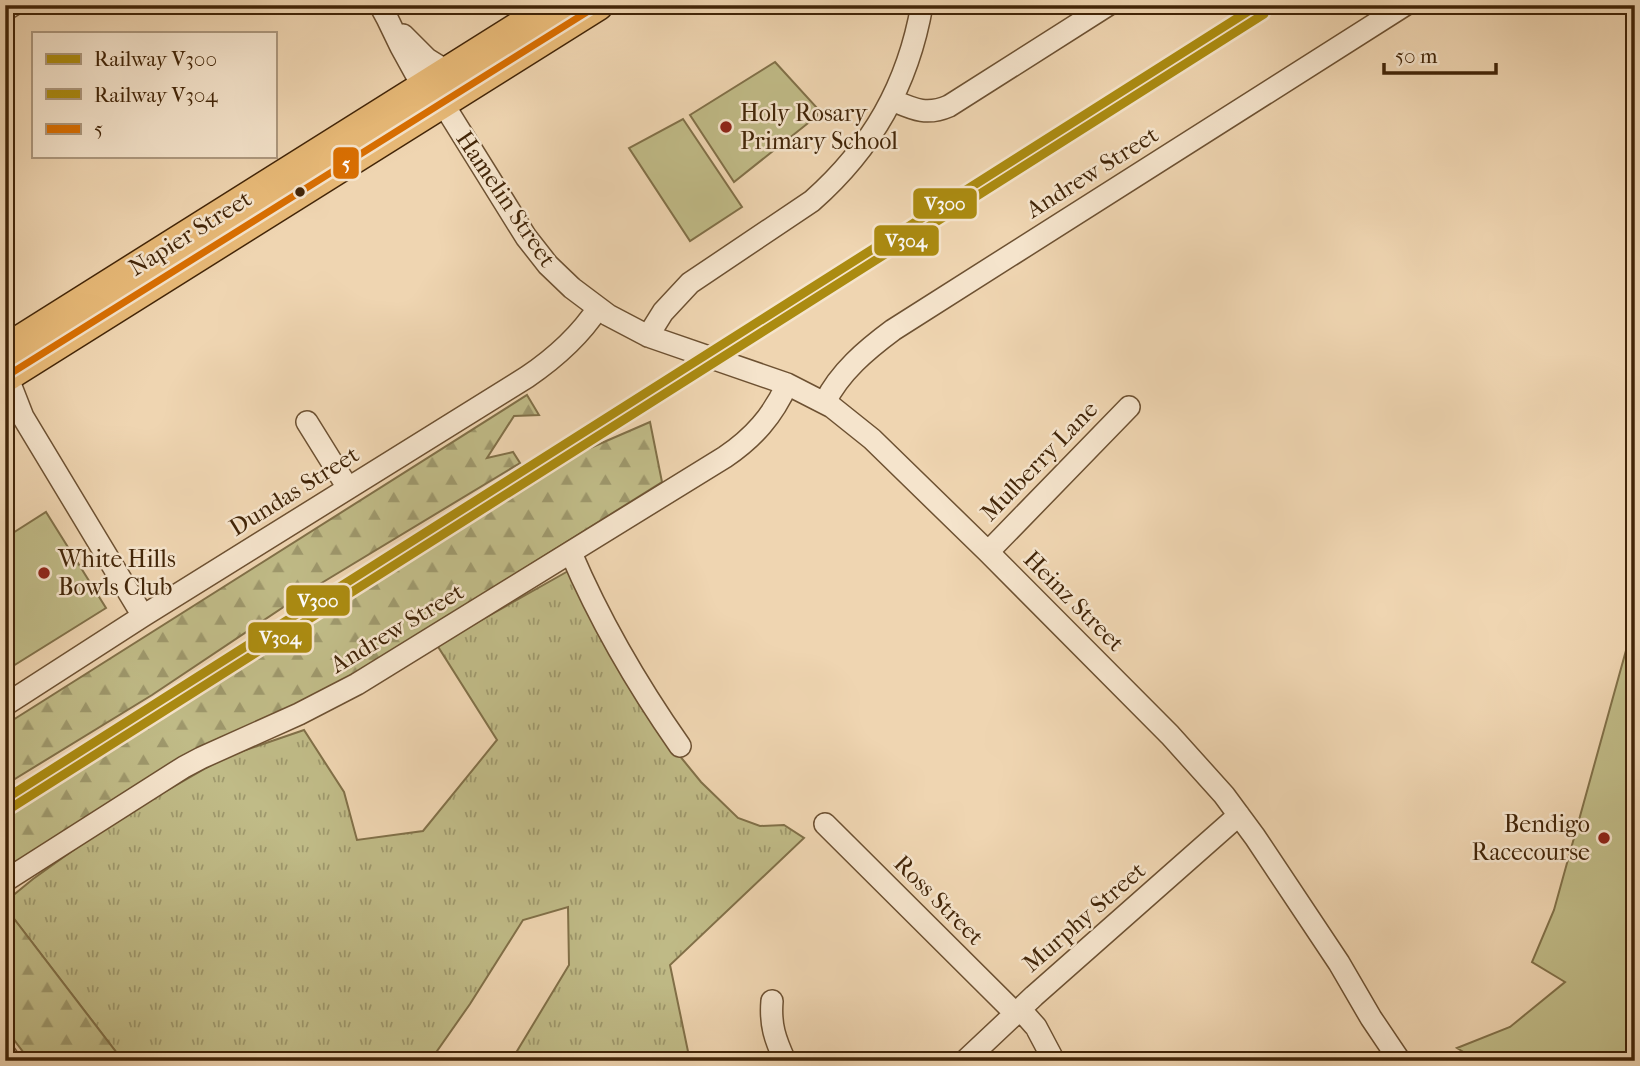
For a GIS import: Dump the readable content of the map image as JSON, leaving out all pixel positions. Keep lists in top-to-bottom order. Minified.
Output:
{"streets":{"highway":["Napier Street"],"street":["Andrew Street","Hamelin Street","Mulberry Lane","Dundas Street","Heinz Street","Ross Street","Murphy Street"]},"crossings":[["Andrew Street","Heinz Street"],["Hamelin Street","Napier Street"],["Hamelin Street","Dundas Street"],["Hamelin Street","Heinz Street"],["Mulberry Lane","Heinz Street"],["Heinz Street","Murphy Street"],["Ross Street","Murphy Street"]],"places":["Holy Rosary Primary School","White Hills Bowls Club","Bendigo Racecourse"],"lines":["rail line V300","transit line 5","rail line V304"],"legend":["Railway V300","Railway V304","5"],"scale_bar":"50 m"}
